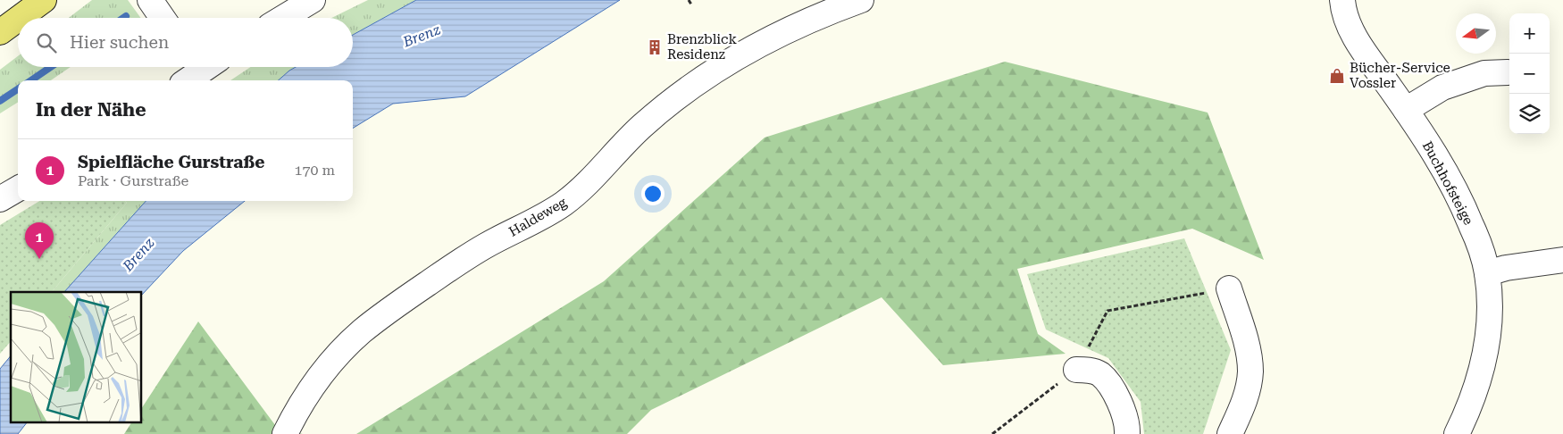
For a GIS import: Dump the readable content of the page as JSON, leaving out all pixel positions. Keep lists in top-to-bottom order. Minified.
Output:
{"streets":{"street":["Buchhofsteige","Haldeweg"]},"water":["Brenz"],"places":{"building":["Brenzblick Residenz"],"shop":["Bücher-Service Vossler"]},"north":"left","page":{"map_buttons":["+","−"],"search":"Hier suchen","heading":"In der Nähe","list":[{"mark":"1","name":"Spielfläche Gurstraße","note":"Park · Gurstraße","value":"170 m"}],"pins":"1"}}
